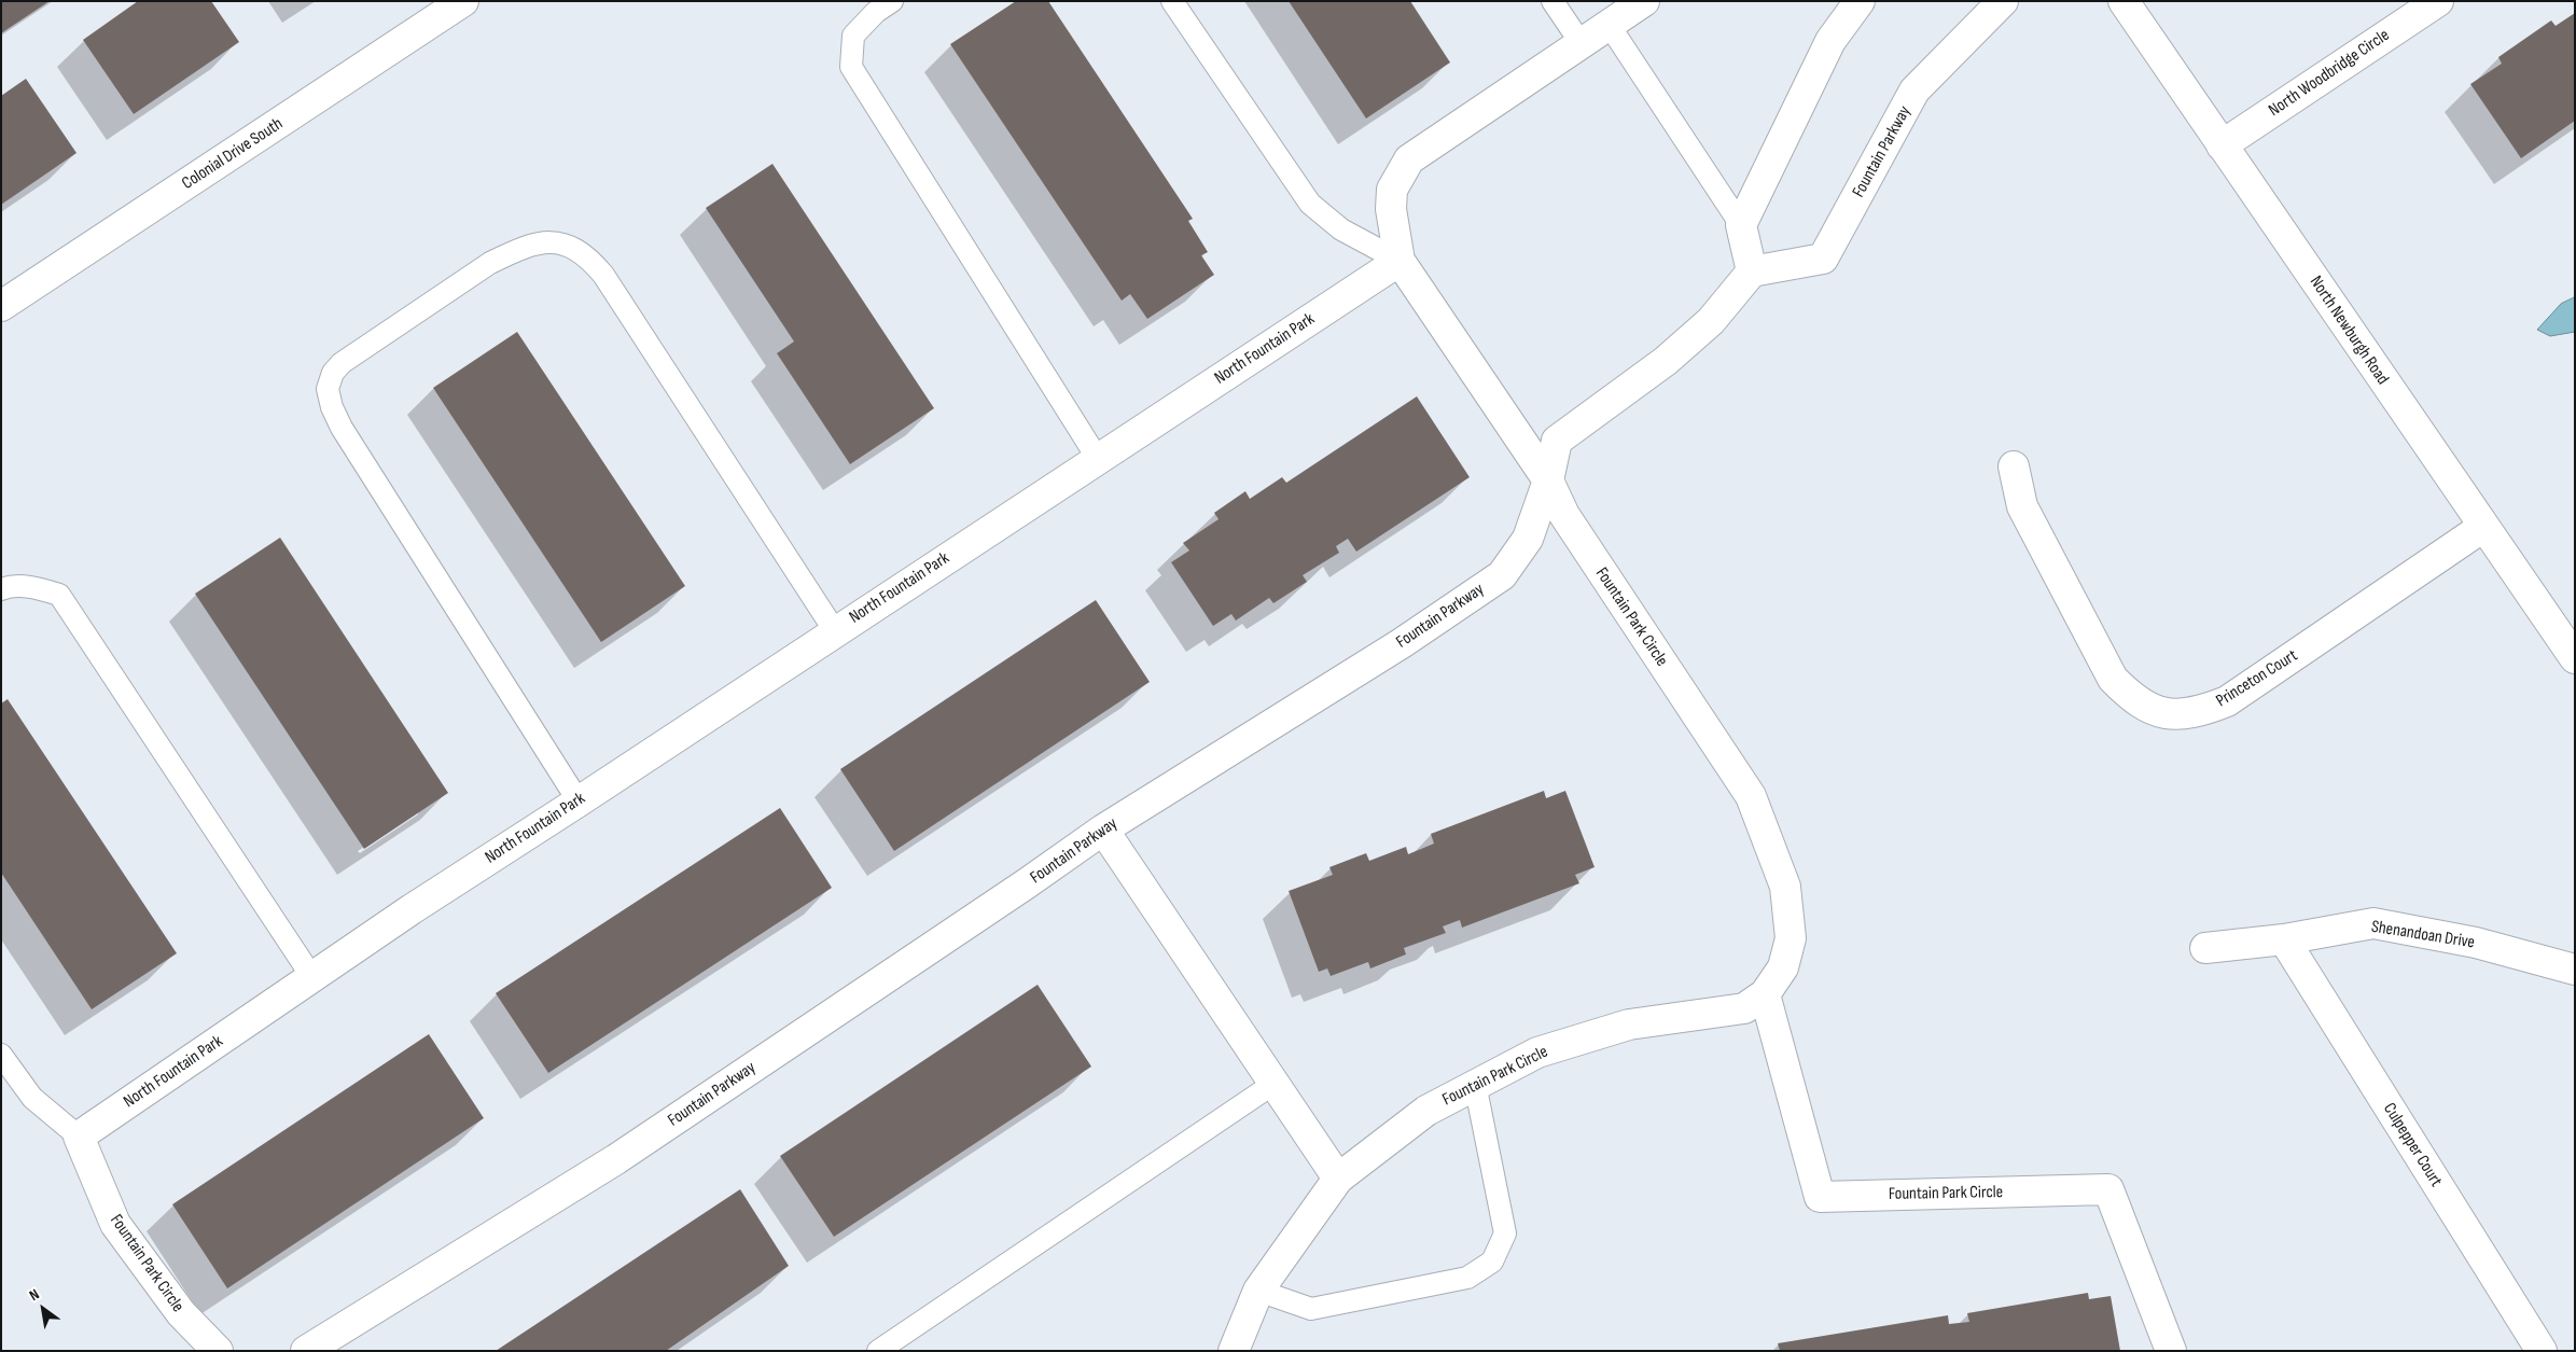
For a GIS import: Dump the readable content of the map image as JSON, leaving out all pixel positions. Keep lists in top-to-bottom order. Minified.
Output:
{"streets":{"street":["North Woodbridge Circle","Fountain Parkway","Colonial Drive South","North Newburgh Road","North Fountain Park","Fountain Park Circle","Princeton Court","Shenandoan Drive","Culpepper Court"]},"crossings":[["North Woodbridge Circle","North Newburgh Road"],["Fountain Parkway","Fountain Park Circle"],["North Newburgh Road","Princeton Court"],["North Fountain Park","Fountain Park Circle"],["Shenandoan Drive","Culpepper Court"]],"north":"top left"}
